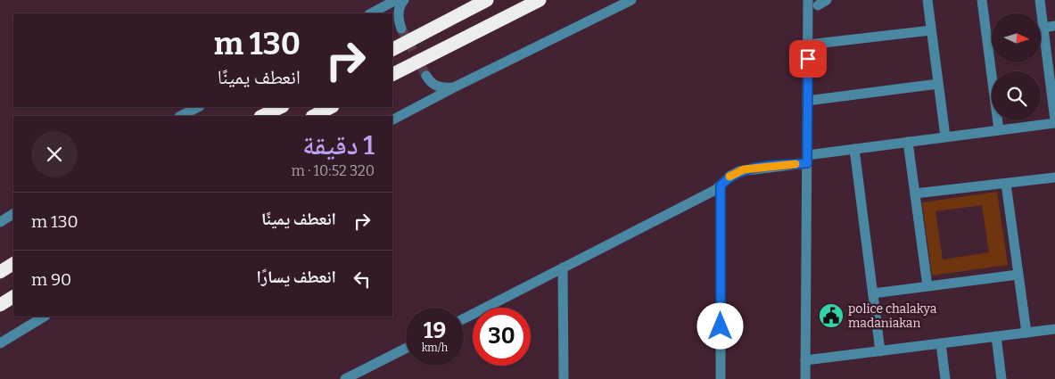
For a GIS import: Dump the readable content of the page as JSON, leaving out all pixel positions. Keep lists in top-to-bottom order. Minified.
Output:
{"places":{"public building":["police chalakya madaniakan"]},"north":"right","page":{"turn":["130 m","انعطف يمينًا"],"heading":["1 دقيقة","320 m · 10:52"],"list":[{"name":"انعطف يمينًا","value":"130 m"},{"name":"انعطف يسارًا","value":"90 m"}],"speed":"19 km/h","limit":"30"}}
